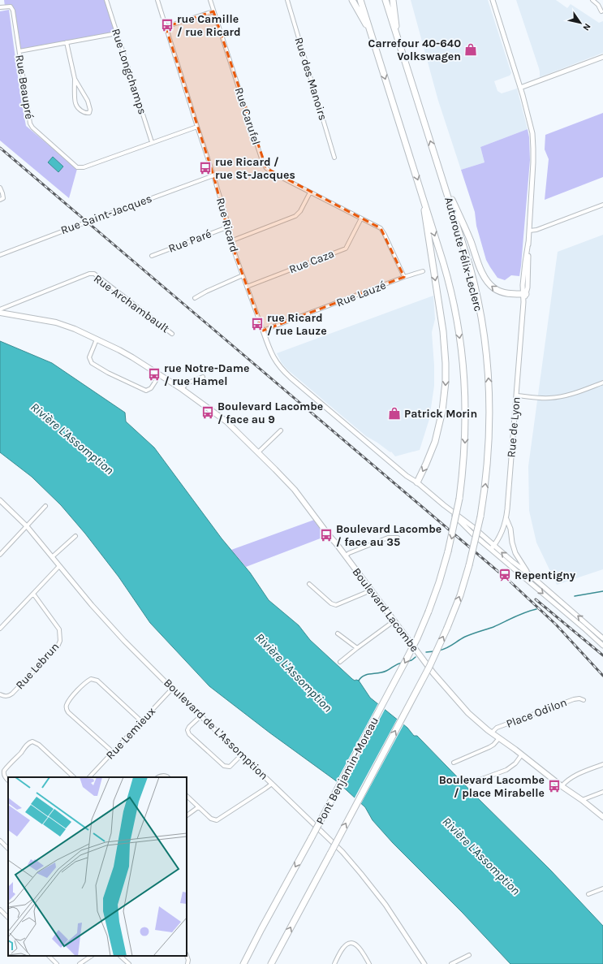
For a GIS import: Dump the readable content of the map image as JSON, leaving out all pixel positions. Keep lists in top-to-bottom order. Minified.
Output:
{"streets":{"highway":["Autoroute Félix-Leclerc","Pont Benjamin-Moreau"],"main road":["Boulevard Lacombe"],"street":["Rue Longchamps","Rue des Manoirs","Rue Beaupré","Rue Carufel","Rue Saint-Jacques","Rue Ricard","Rue Paré","Rue Caza","Rue Lauzé","Rue Archambault","Rue de Lyon","Rue Lebrun","Place Odilon","Boulevard de L'Assomption","Rue Lemieux"]},"crossings":[["Rue Longchamps","Rue Beaupré"],["Rue Beaupré","Rue Ricard"],["Rue Carufel","Rue Caza"],["Rue Carufel","Rue Lauzé"],["Rue Saint-Jacques","Rue Ricard"],["Rue Ricard","Rue Paré"],["Rue Ricard","Rue Caza"],["Rue Ricard","Rue Lauzé"],["Rue Ricard","Rue de Lyon"],["Autoroute Félix-Leclerc","Pont Benjamin-Moreau"],["Boulevard Lacombe","Place Odilon"],["Boulevard de L'Assomption","Rue Lemieux"]],"water":["Rivière L'Assomption"],"places":{"bus stop":["rue Camille / rue Ricard","rue Ricard / rue St-Jacques","rue Ricard / rue Lauze","rue Notre-Dame / rue Hamel","Boulevard Lacombe / face au 9","Boulevard Lacombe / face au 35","Boulevard Lacombe / place Mirabelle"],"shop":["Carrefour 40-640 Volkswagen","Patrick Morin"],"station":["Repentigny"]},"north":"bottom right"}
